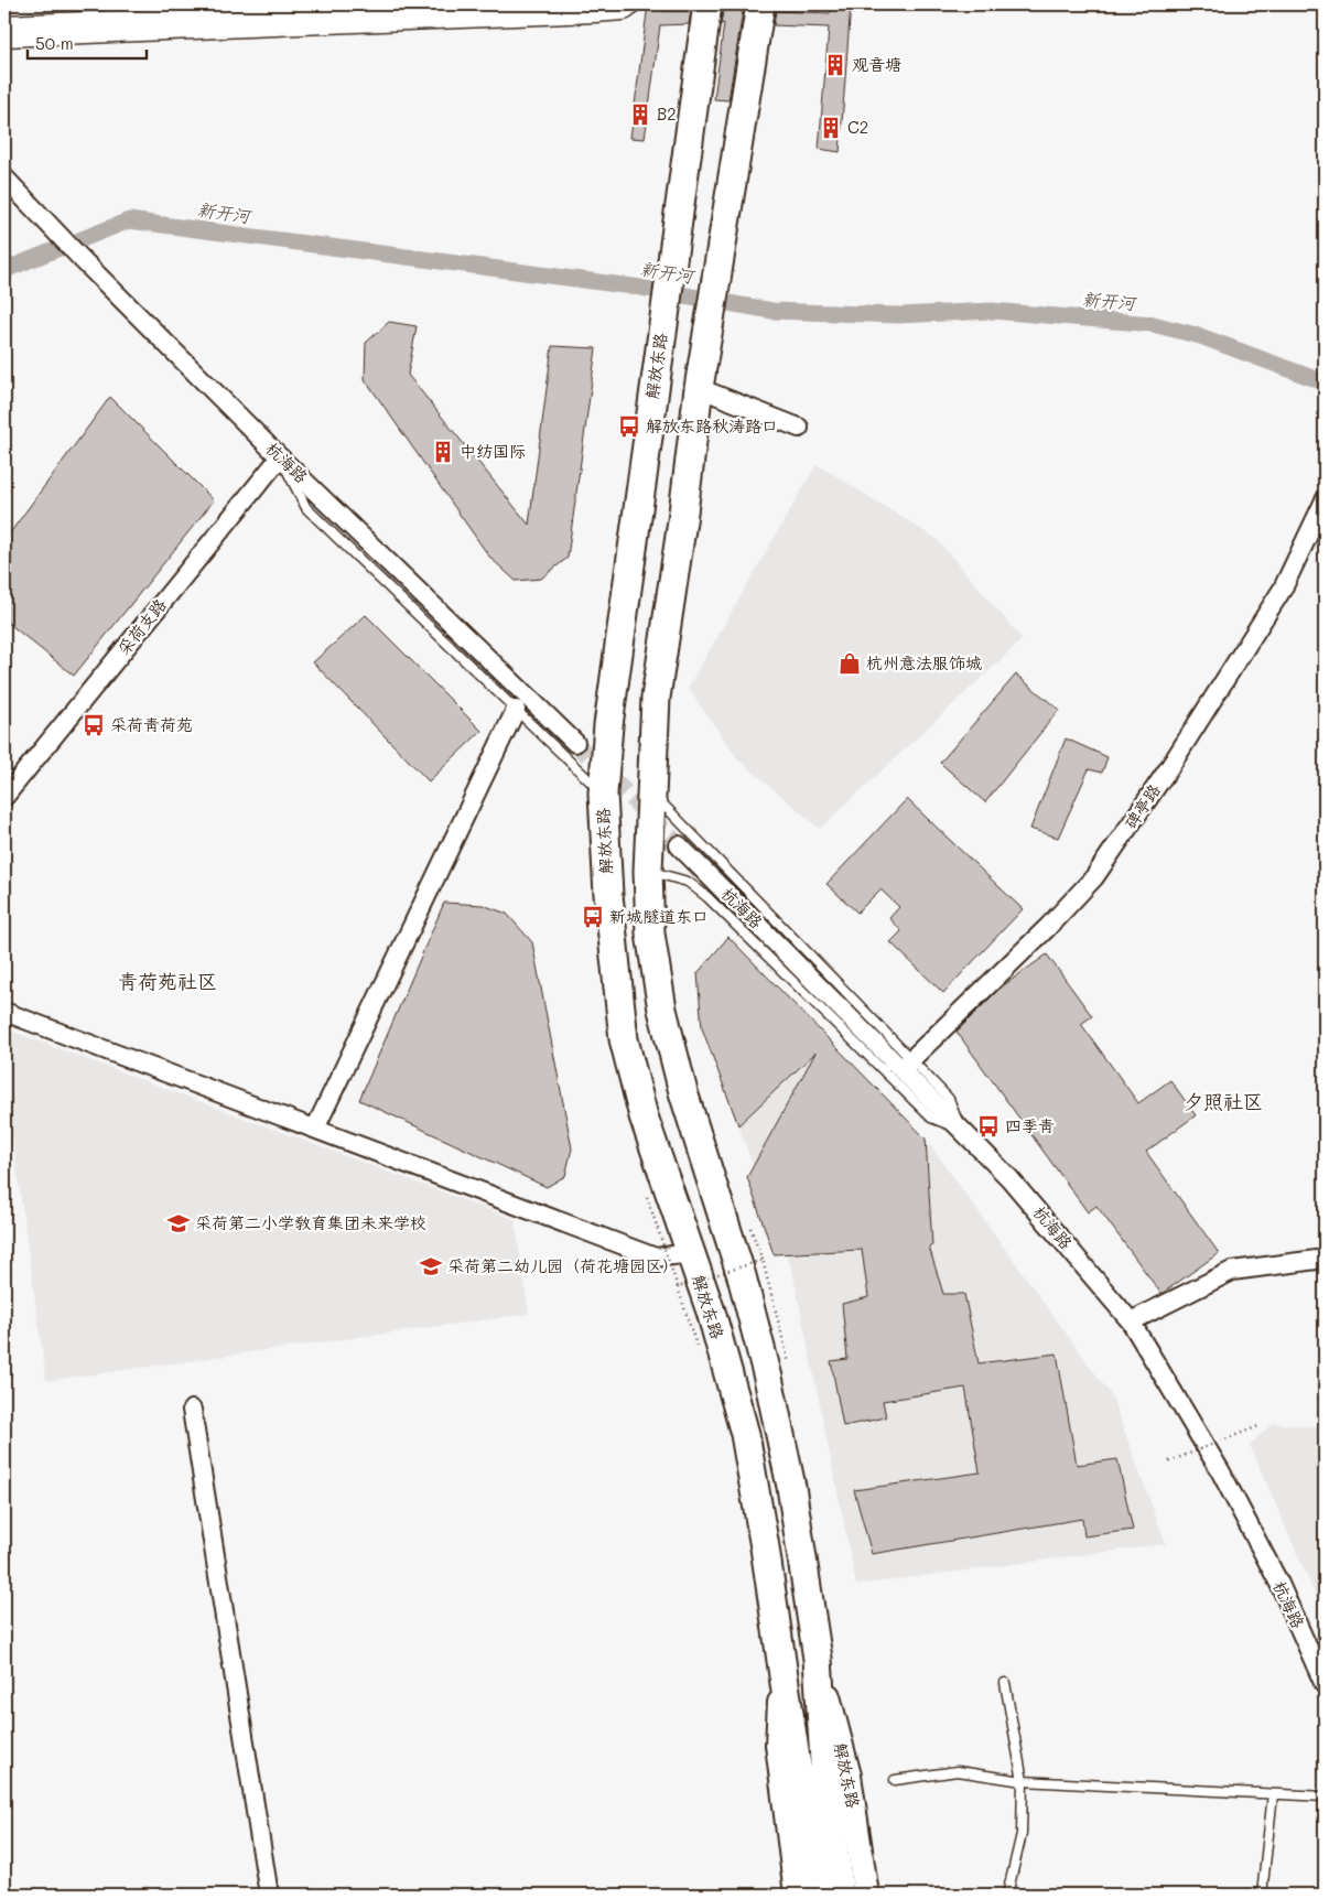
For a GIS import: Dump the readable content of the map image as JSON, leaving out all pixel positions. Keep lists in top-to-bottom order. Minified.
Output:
{"streets":{"main road":["解放东路"],"street":["杭海路","采荷支路","碑亭路"]},"crossings":[["杭海路","采荷支路"],["杭海路","碑亭路"]],"districts":["青荷苑社区","夕照社区"],"water":["新开河"],"places":{"building":["观音塘","B2","C2","中纺国际"],"bus stop":["解放东路秋涛路口","采荷青荷苑","新城隧道东口","四季青"],"shop":["杭州意法服饰城"],"school or university":["采荷第二小学教育集团未来学校","采荷第二幼儿园（荷花塘园区）"]},"scale_bar":"50 m"}
